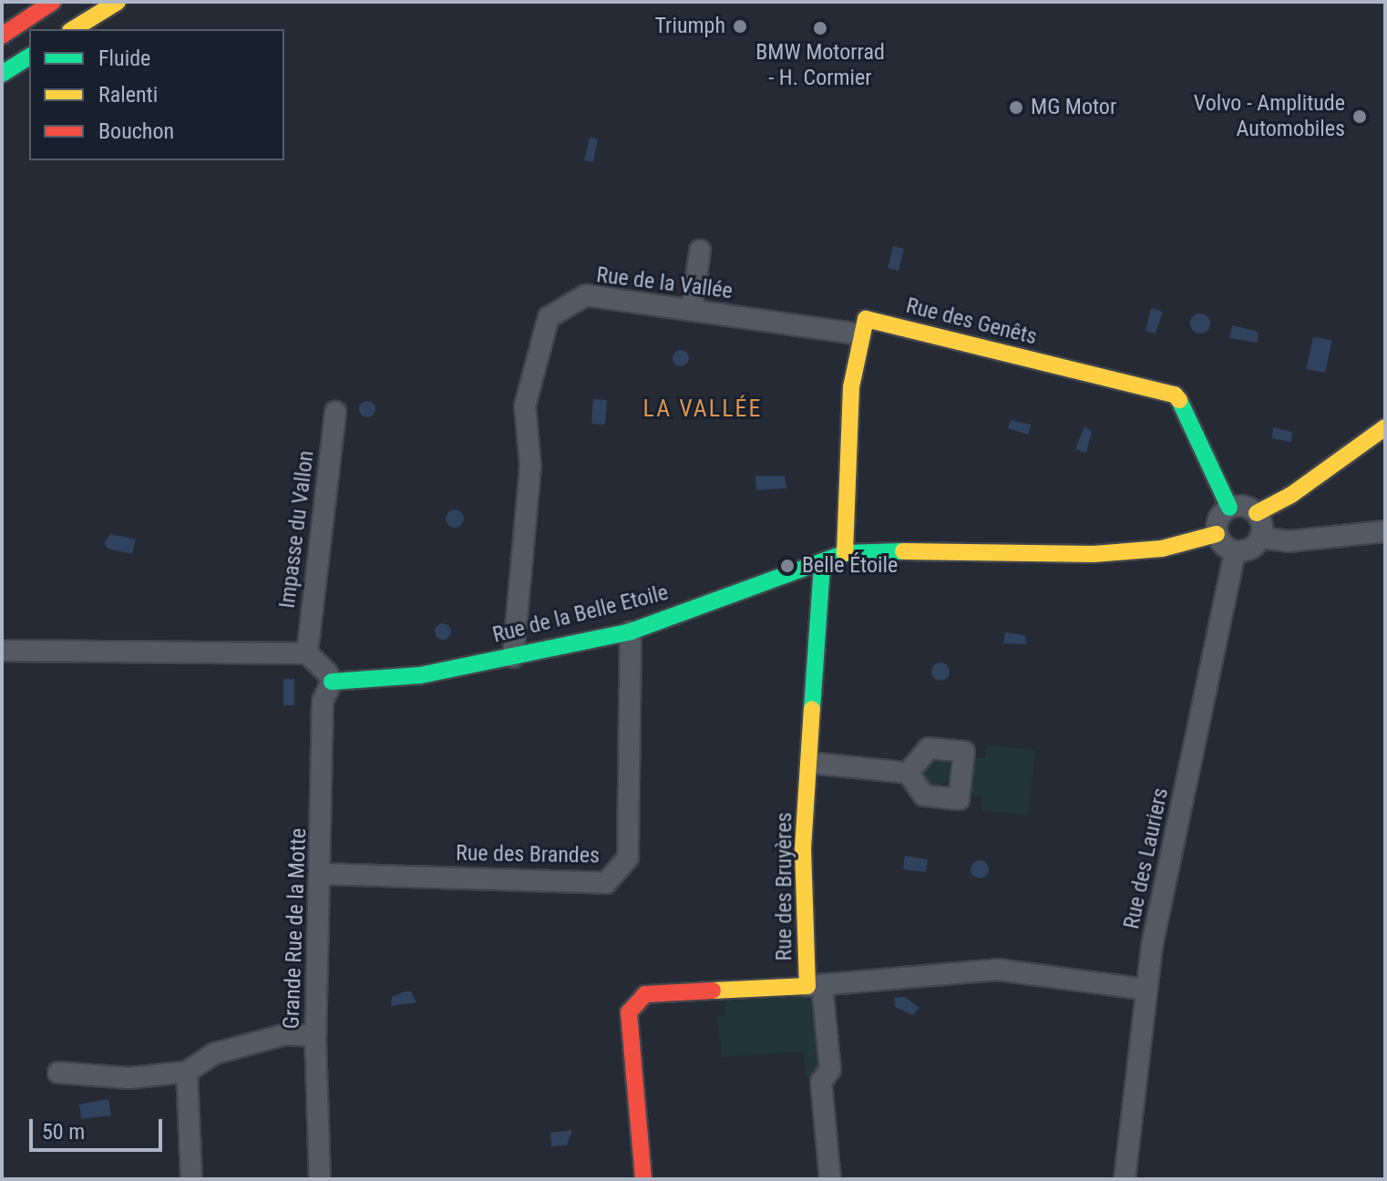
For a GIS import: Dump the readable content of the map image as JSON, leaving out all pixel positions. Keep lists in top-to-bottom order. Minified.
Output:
{"streets":{"main road":["Rue des Genêts","Rue de la Belle Etoile","Rue des Bruyères"],"street":["Rue de la Vallée","Impasse du Vallon","Rue des Brandes","Rue des Lauriers","Grande Rue de la Motte"]},"crossings":[["Rue de la Vallée","Rue des Genêts"],["Rue de la Vallée","Rue de la Belle Etoile"],["Rue des Genêts","Rue de la Belle Etoile"],["Rue des Genêts","Rue des Lauriers"],["Rue de la Belle Etoile","Rue des Brandes"],["Rue de la Belle Etoile","Rue des Lauriers"],["Rue de la Belle Etoile","Rue des Bruyères"],["Rue de la Belle Etoile","Grande Rue de la Motte"],["Rue des Brandes","Grande Rue de la Motte"]],"districts":["LA VALLÉE"],"places":["Triumph","BMW Motorrad - H. Cormier","MG Motor","Volvo - Amplitude Automobiles","Belle Étoile"],"legend":["Fluide","Ralenti","Bouchon"],"scale_bar":"50 m"}
